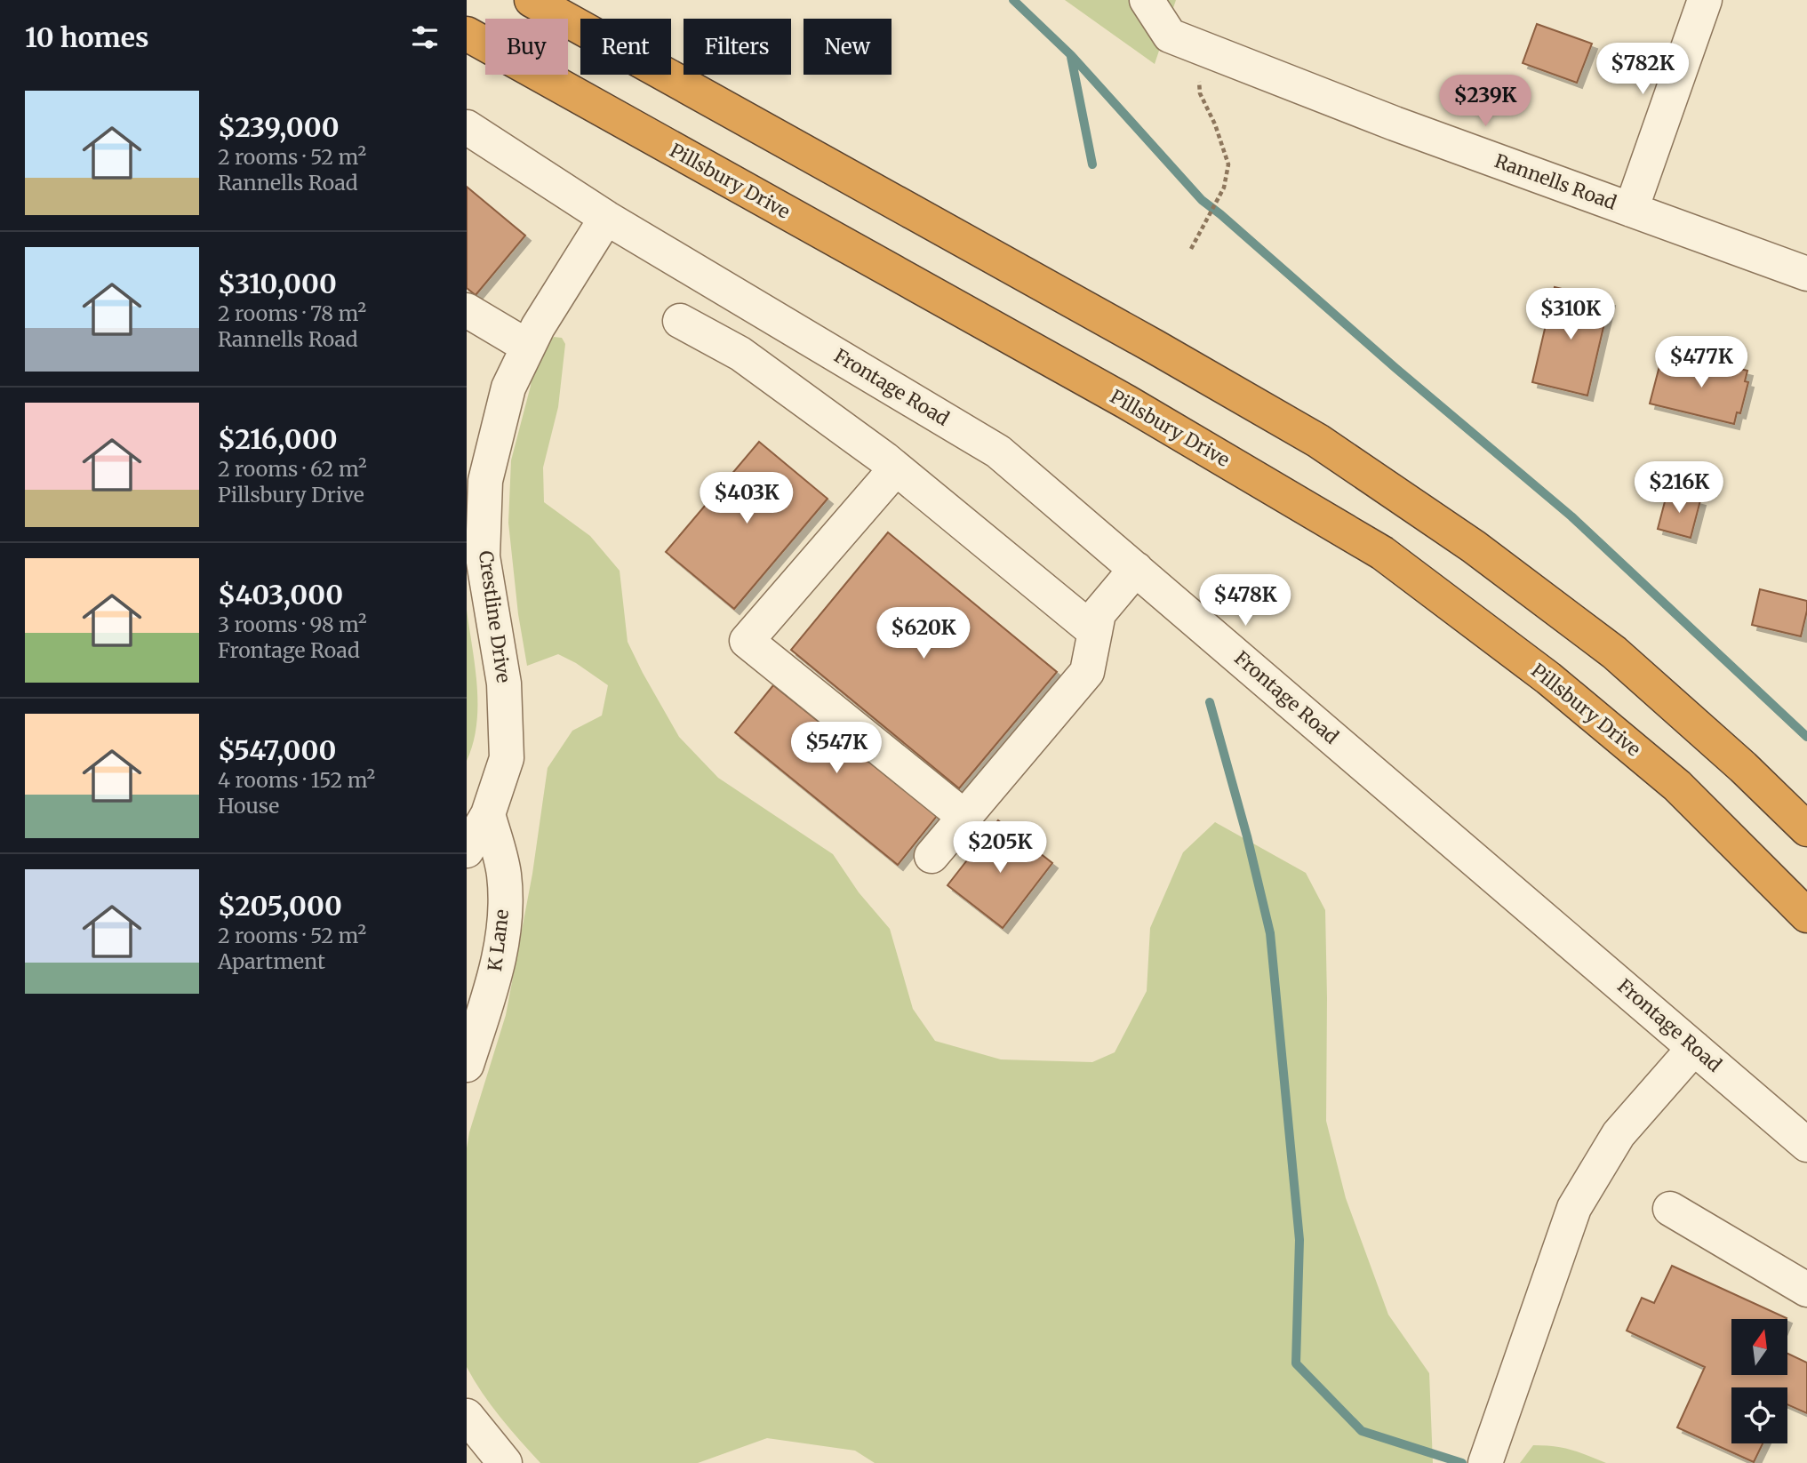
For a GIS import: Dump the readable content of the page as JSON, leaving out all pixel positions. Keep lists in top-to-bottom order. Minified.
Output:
{"streets":{"highway":["Pillsbury Drive"],"street":["Rannells Road","Frontage Road","Crestline Drive","K Lane"]},"crossings":[["Frontage Road","Crestline Drive"],["Crestline Drive","K Lane"]],"north":"top","page":{"heading":"10 homes","chip":["Buy","Rent","Filters","New"],"price":["$782K","$239K","$310K","$477K","$216K","$403K","$478K","$620K","$547K","$205K"],"list":[{"name":"$239,000","note":"2 rooms · 52 m² · Rannells Road"},{"name":"$310,000","note":"2 rooms · 78 m² · Rannells Road"},{"name":"$216,000","note":"2 rooms · 62 m² · Pillsbury Drive"},{"name":"$403,000","note":"3 rooms · 98 m² · Frontage Road"},{"name":"$547,000","note":"4 rooms · 152 m² · House"},{"name":"$205,000","note":"2 rooms · 52 m² · Apartment"}]}}
